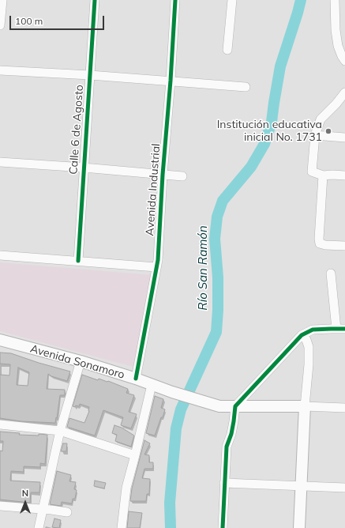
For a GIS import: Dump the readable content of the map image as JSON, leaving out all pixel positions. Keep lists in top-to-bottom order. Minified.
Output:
{"streets":{"main road":["Avenida Sonamoro"],"street":["Calle 6 de Agosto","Avenida Industrial"]},"crossings":[["Avenida Industrial","Avenida Sonamoro"]],"water":["Río San Ramón"],"places":["Institución educativa inicial No. 1731"],"scale_bar":"100 m","north":"top"}
